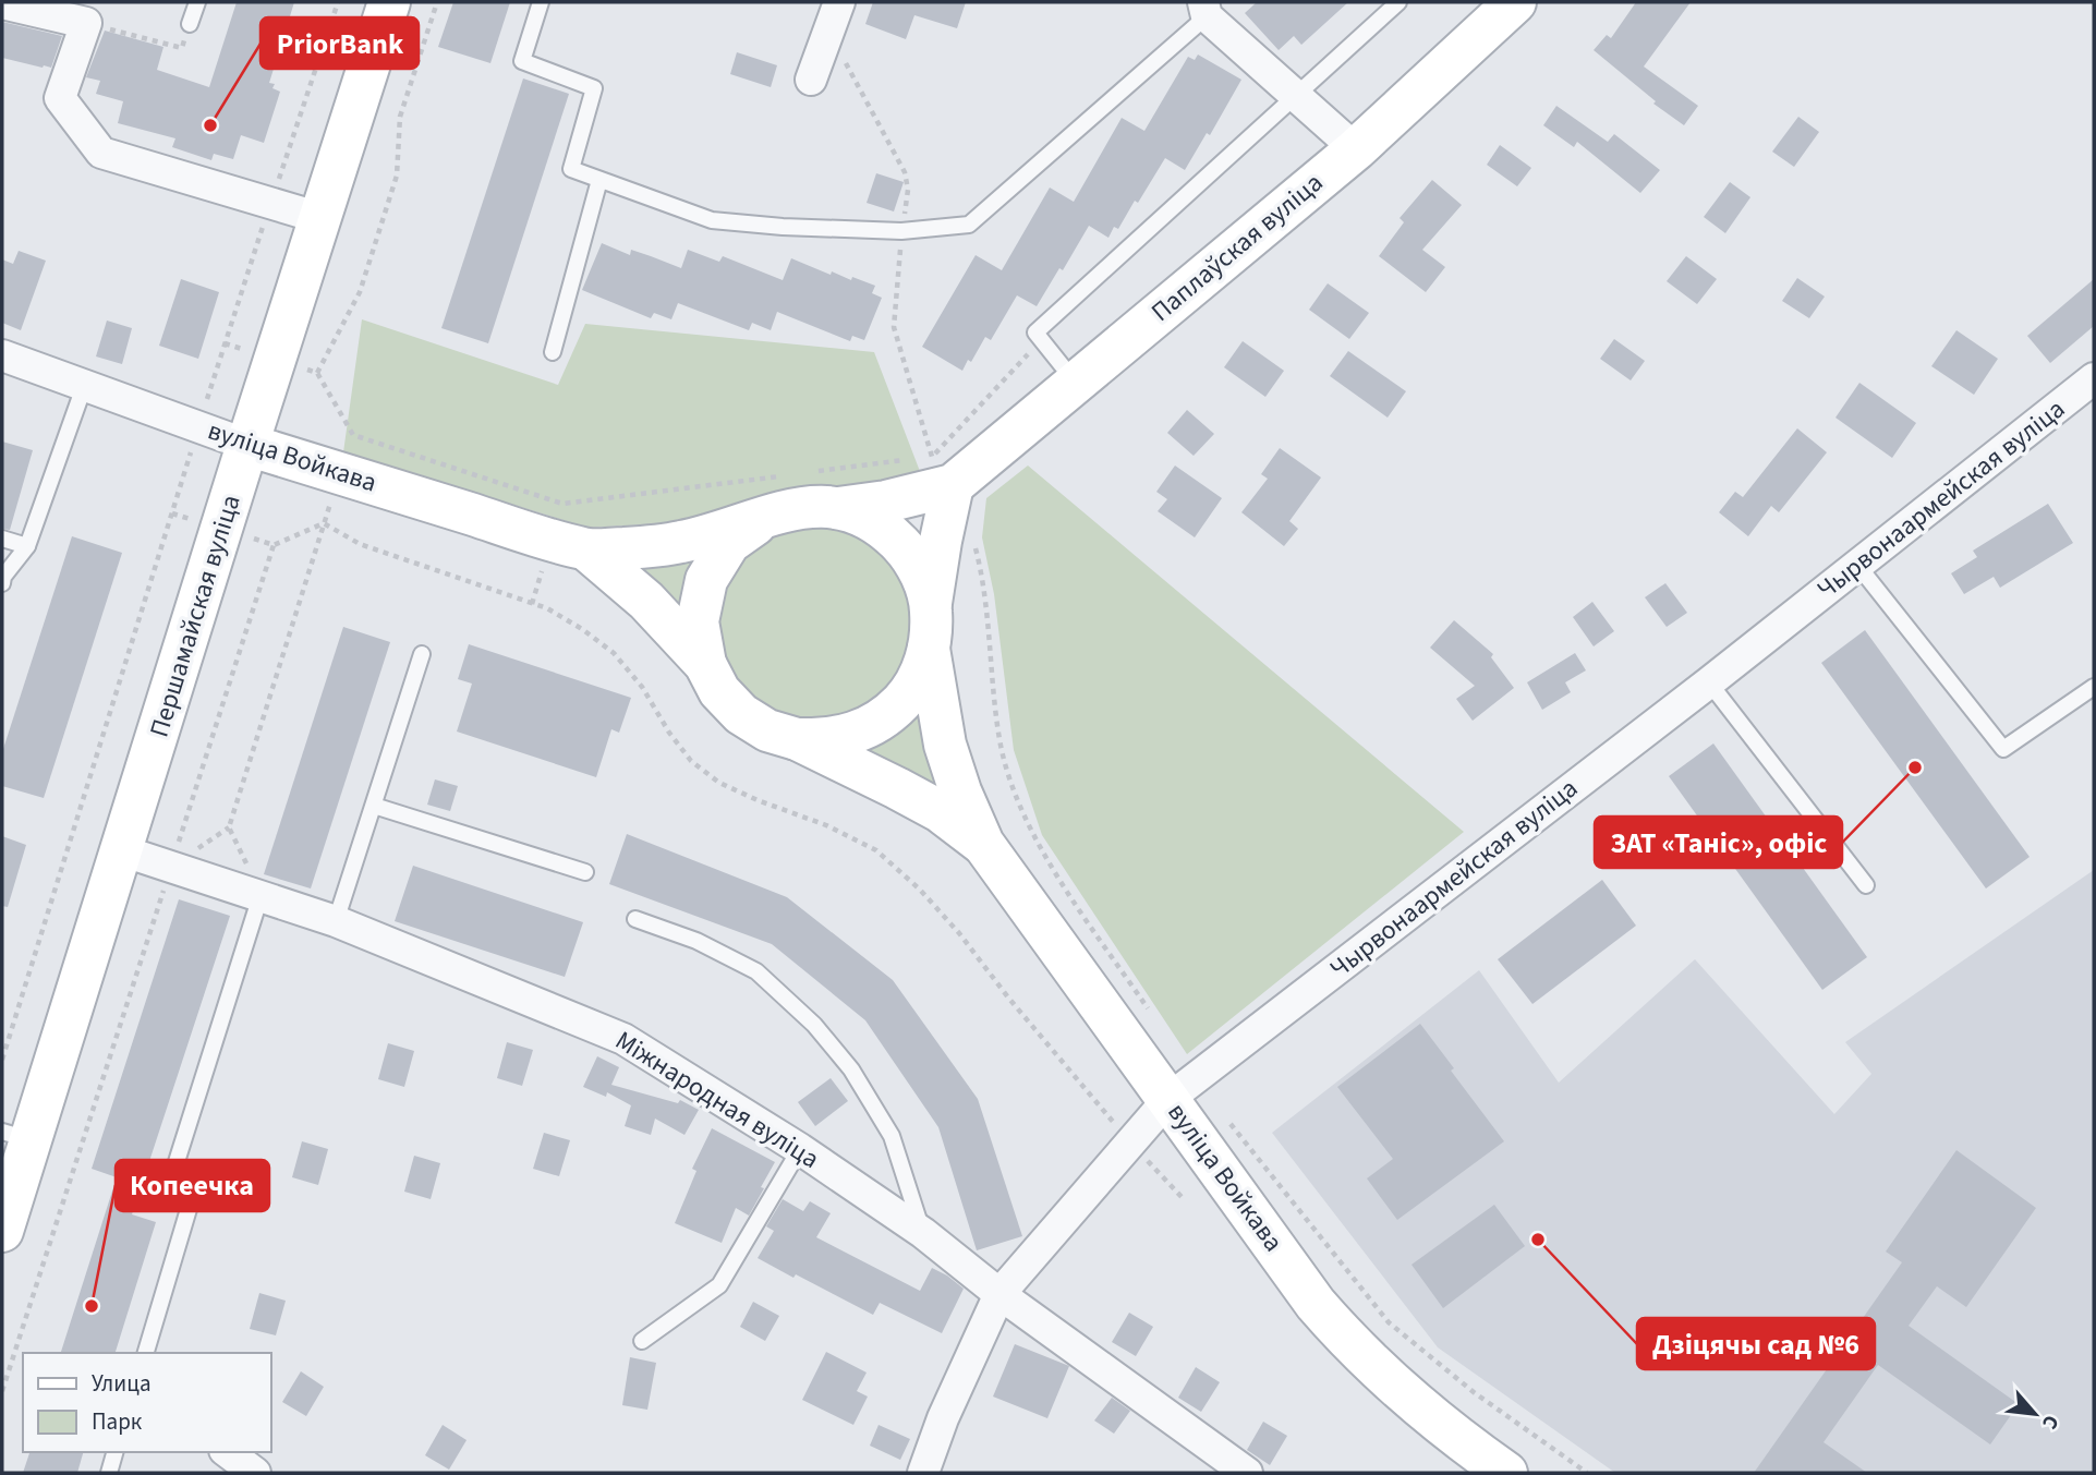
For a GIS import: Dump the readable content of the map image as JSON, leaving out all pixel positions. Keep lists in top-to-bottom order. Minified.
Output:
{"streets":{"main road":["Паплаўская вуліца","вуліца Войкава","Першамайская вуліца"],"street":["Чырвонаармейская вуліца","Міжнародная вуліца"]},"crossings":[["Паплаўская вуліца","вуліца Войкава"],["вуліца Войкава","Чырвонаармейская вуліца"],["вуліца Войкава","Першамайская вуліца"],["Чырвонаармейская вуліца","Міжнародная вуліца"],["Першамайская вуліца","Міжнародная вуліца"]],"places":["PriorBank","ЗАТ «Таніс», офіс","Дзіцячы сад №6","Копеечка"],"legend":["Улица","Парк"],"north":"bottom right"}
